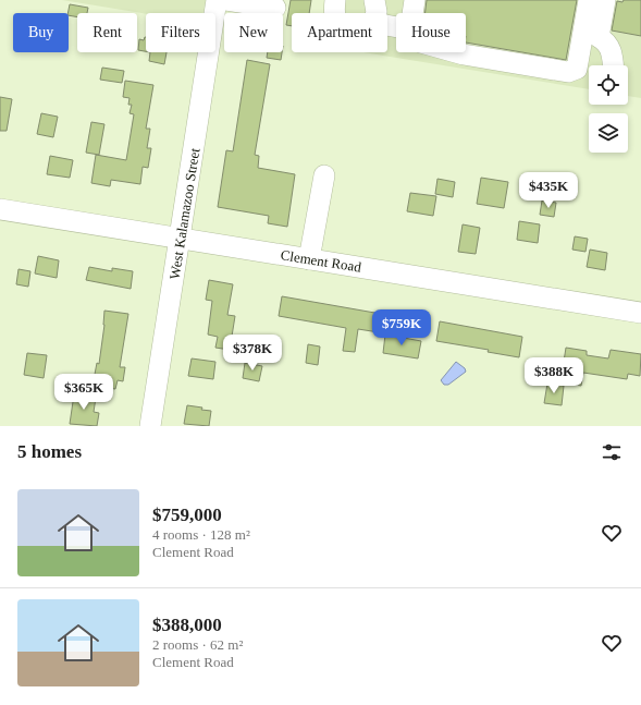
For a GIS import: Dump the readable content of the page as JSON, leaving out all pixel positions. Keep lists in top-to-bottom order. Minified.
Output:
{"streets":{"street":["West Kalamazoo Street","Clement Road"]},"crossings":[["West Kalamazoo Street","Clement Road"]],"page":{"chip":["Buy","Rent","Filters","New","Apartment","House"],"price":["$435K","$759K","$378K","$388K","$365K"],"heading":"5 homes","list":[{"name":"$759,000","note":"4 rooms · 128 m² · Clement Road"},{"name":"$388,000","note":"2 rooms · 62 m² · Clement Road"}]}}
